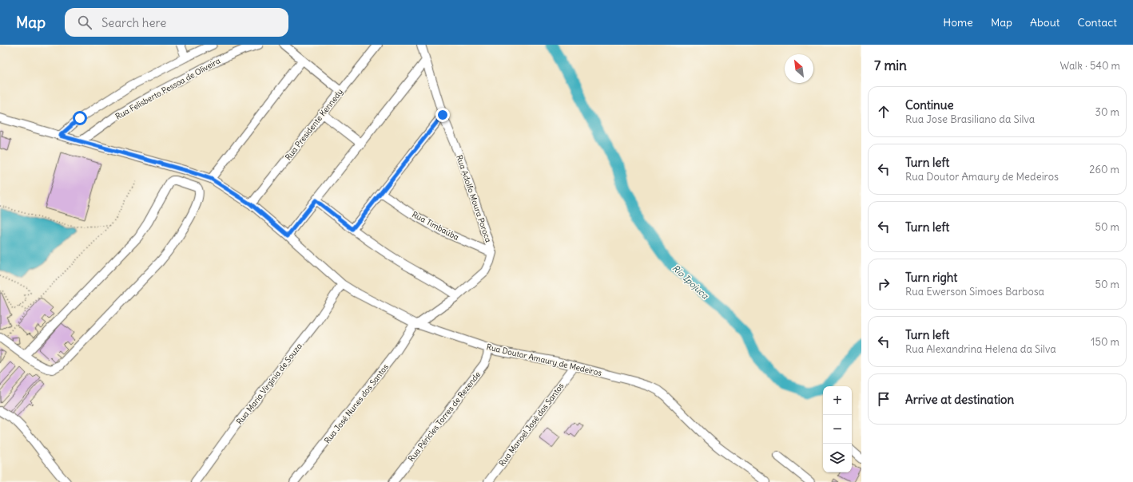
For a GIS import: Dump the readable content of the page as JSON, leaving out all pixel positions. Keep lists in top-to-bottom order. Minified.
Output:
{"streets":{"street":["Rua Felisberto Pessoa de Oliveira","Rua Presidente Kennedy","Rua Adolfo Moura Poroca","Rua Timbaúba","Rua Doutor Amaury de Medeiros","Rua Maria Virgínia de Souza","Rua José Nunes dos Santos","Rua Péricles Torres de Rezende","Rua Manoel José dos Santos"]},"crossings":[["Rua Felisberto Pessoa de Oliveira","Rua Doutor Amaury de Medeiros"],["Rua Presidente Kennedy","Rua Doutor Amaury de Medeiros"],["Rua Adolfo Moura Poroca","Rua Timbaúba"],["Rua Adolfo Moura Poroca","Rua Doutor Amaury de Medeiros"],["Rua Adolfo Moura Poroca","Rua José Nunes dos Santos"],["Rua Doutor Amaury de Medeiros","Rua Maria Virgínia de Souza"],["Rua Doutor Amaury de Medeiros","Rua José Nunes dos Santos"],["Rua Doutor Amaury de Medeiros","Rua Péricles Torres de Rezende"],["Rua Doutor Amaury de Medeiros","Rua Manoel José dos Santos"]],"water":["Rio Ipojuca"],"north":"top left","page":{"header":"Map","search":"Search here","nav":["Home","Map","About","Contact"],"heading":["7 min","Walk · 540 m"],"list":[["Continue","Rua Jose Brasiliano da Silva","30 m"],["Turn left","Rua Doutor Amaury de Medeiros","260 m"],["Turn left","50 m"],["Turn right","Rua Ewerson Simoes Barbosa","50 m"],["Turn left","Rua Alexandrina Helena da Silva","150 m"],"Arrive at destination"],"map_buttons":["+","−"]}}
